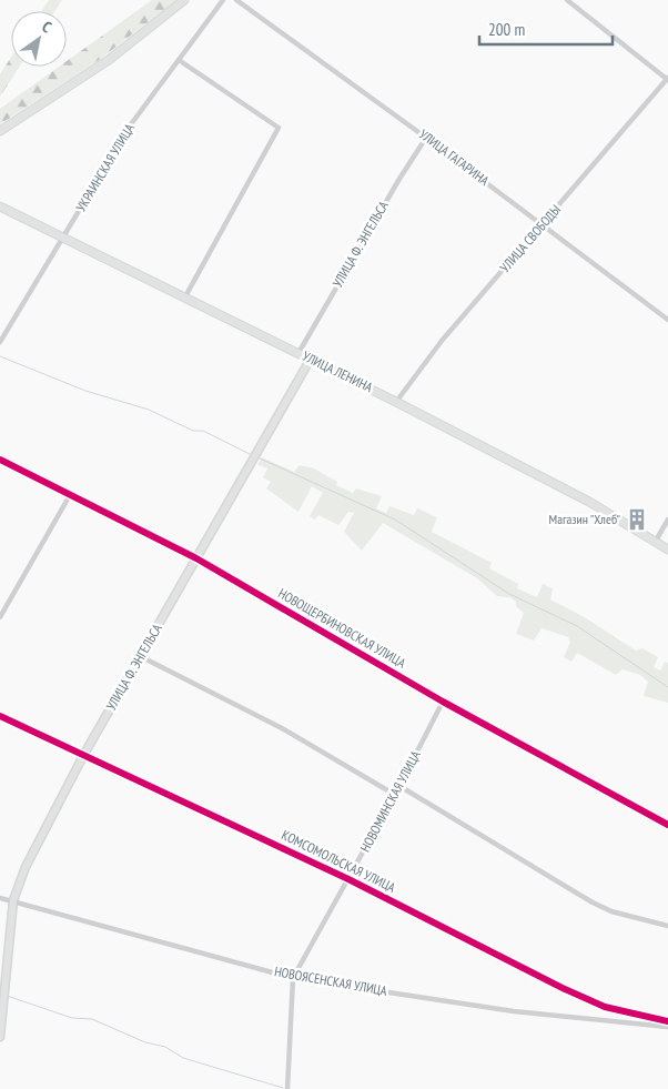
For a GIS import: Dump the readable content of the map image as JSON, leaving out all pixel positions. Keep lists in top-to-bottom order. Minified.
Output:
{"streets":{"main road":["УЛИЦА Ф. ЭНГЕЛЬСА","УЛИЦА ЛЕНИНА"],"street":["УЛИЦА ГАГАРИНА","УКРАИНСКАЯ УЛИЦА","УЛИЦА СВОБОДЫ","НОВОЩЕРБИНОВСКАЯ УЛИЦА","НОВОМИНСКАЯ УЛИЦА","КОМСОМОЛЬСКАЯ УЛИЦА","НОВОЯСЕНСКАЯ УЛИЦА"]},"crossings":[["УЛИЦА ГАГАРИНА","УЛИЦА СВОБОДЫ"],["УЛИЦА ГАГАРИНА","УЛИЦА Ф. ЭНГЕЛЬСА"],["УКРАИНСКАЯ УЛИЦА","УЛИЦА ЛЕНИНА"],["УЛИЦА СВОБОДЫ","УЛИЦА ЛЕНИНА"],["УЛИЦА Ф. ЭНГЕЛЬСА","УЛИЦА ЛЕНИНА"],["УЛИЦА Ф. ЭНГЕЛЬСА","НОВОЩЕРБИНОВСКАЯ УЛИЦА"],["УЛИЦА Ф. ЭНГЕЛЬСА","КОМСОМОЛЬСКАЯ УЛИЦА"],["УЛИЦА Ф. ЭНГЕЛЬСА","НОВОЯСЕНСКАЯ УЛИЦА"],["НОВОЩЕРБИНОВСКАЯ УЛИЦА","НОВОМИНСКАЯ УЛИЦА"],["НОВОМИНСКАЯ УЛИЦА","КОМСОМОЛЬСКАЯ УЛИЦА"],["НОВОМИНСКАЯ УЛИЦА","НОВОЯСЕНСКАЯ УЛИЦА"]],"places":{"building":["Магазин \"Хлеб\""]},"scale_bar":"200 m","north":"top right"}
